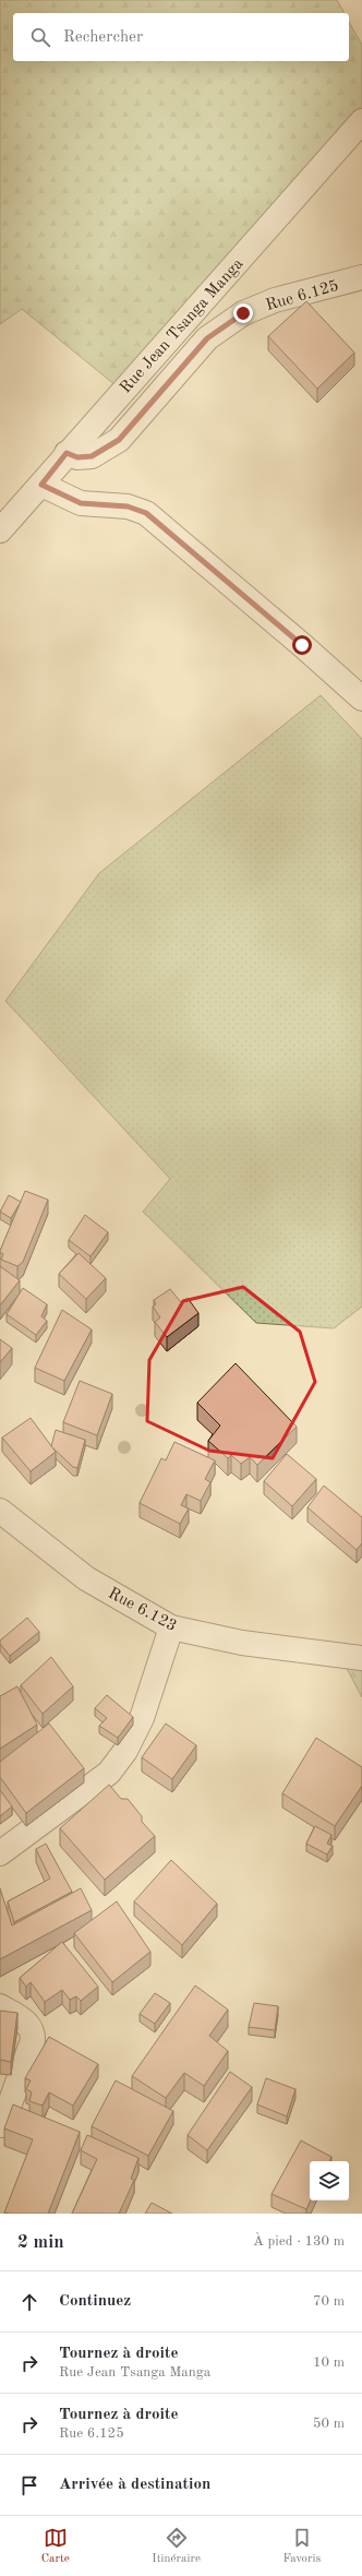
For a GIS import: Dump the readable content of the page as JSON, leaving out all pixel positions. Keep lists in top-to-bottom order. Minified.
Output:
{"streets":{"street":["Rue 6.125","Rue Jean Tsanga Manga","Rue 6.123"]},"crossings":[["Rue 6.125","Rue Jean Tsanga Manga"]],"page":{"search":"Rechercher","heading":["2 min","À pied · 130 m"],"list":[["Continuez","70 m"],["Tournez à droite","Rue Jean Tsanga Manga","10 m"],["Tournez à droite","Rue 6.125","50 m"],"Arrivée à destination"],"nav":["Carte","Itinéraire","Favoris"]}}
